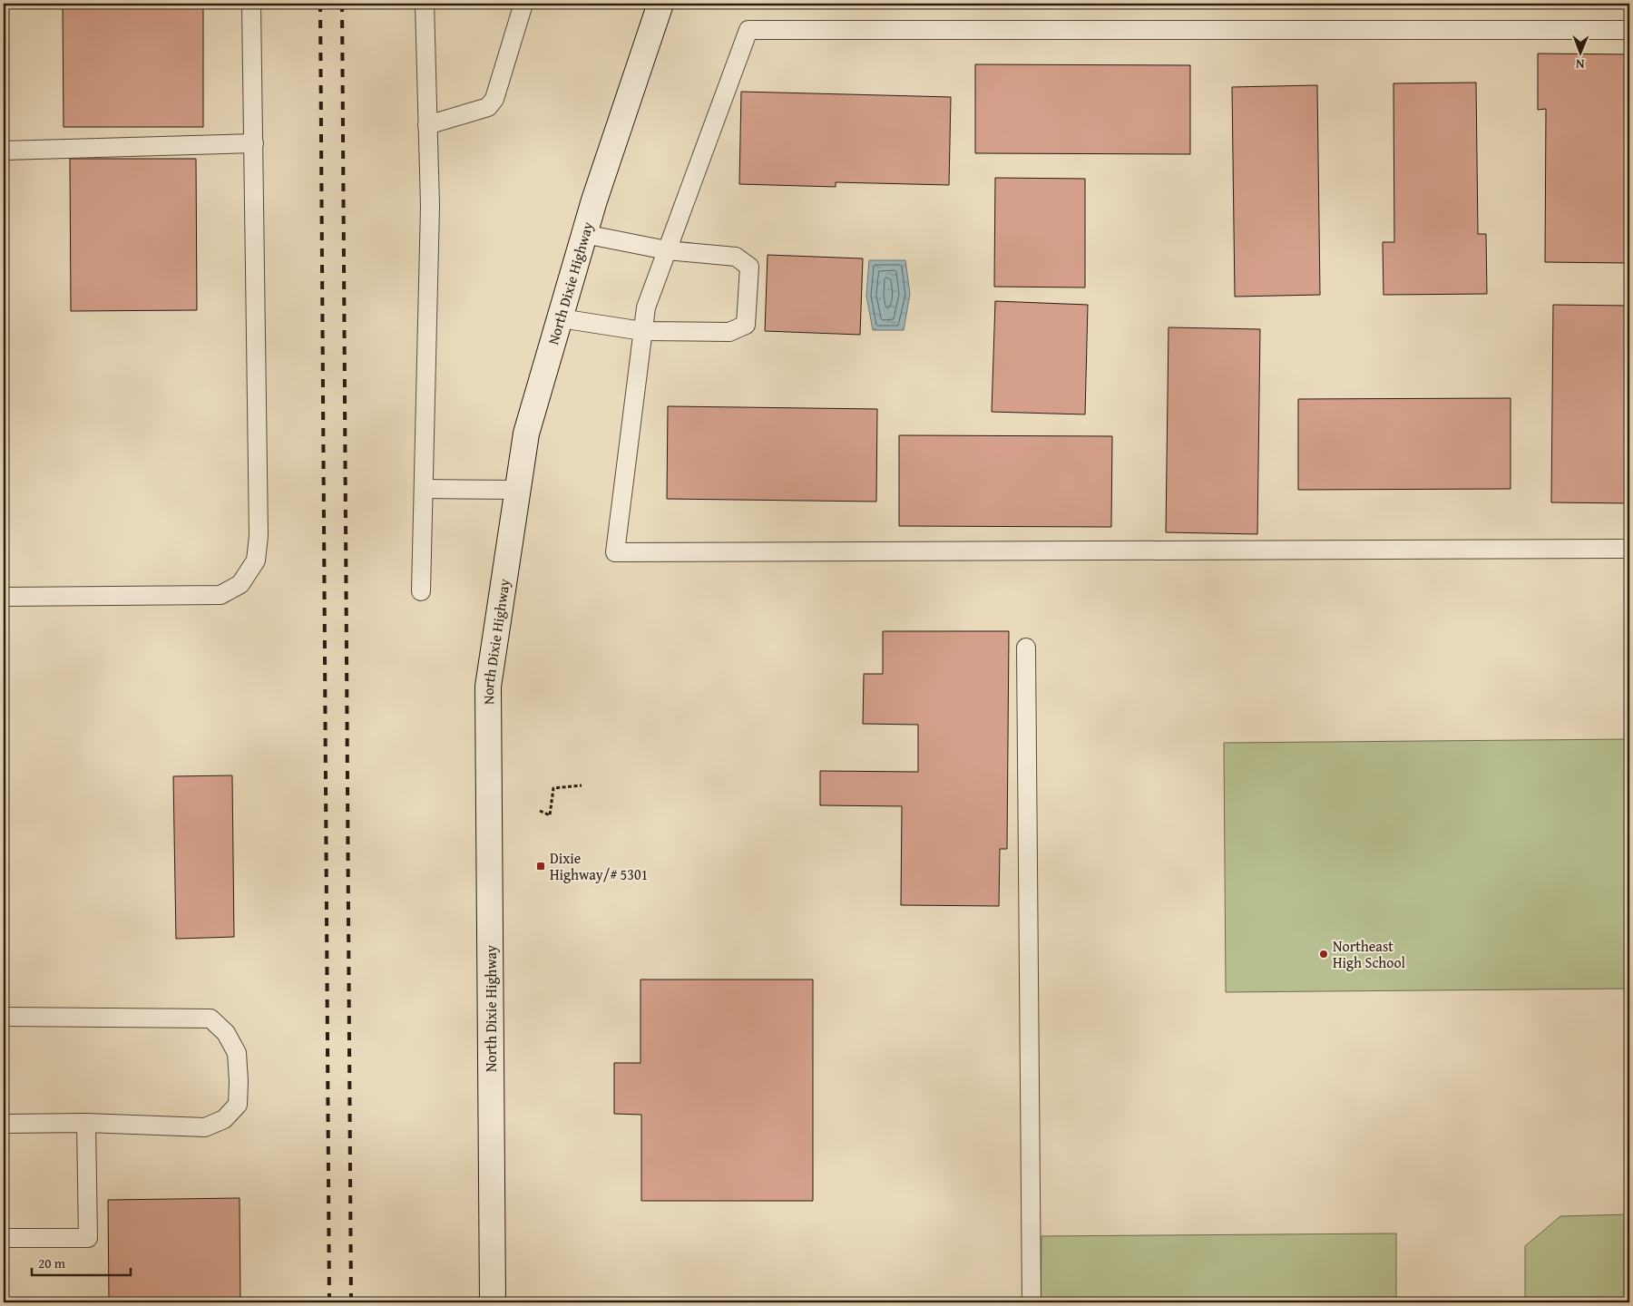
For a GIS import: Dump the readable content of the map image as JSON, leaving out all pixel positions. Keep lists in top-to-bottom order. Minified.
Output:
{"streets":{"main road":["North Dixie Highway"]},"places":{"transit":["Dixie Highway/# 5301"],"other":["Northeast High School"]},"scale_bar":"20 m","north":"bottom"}
